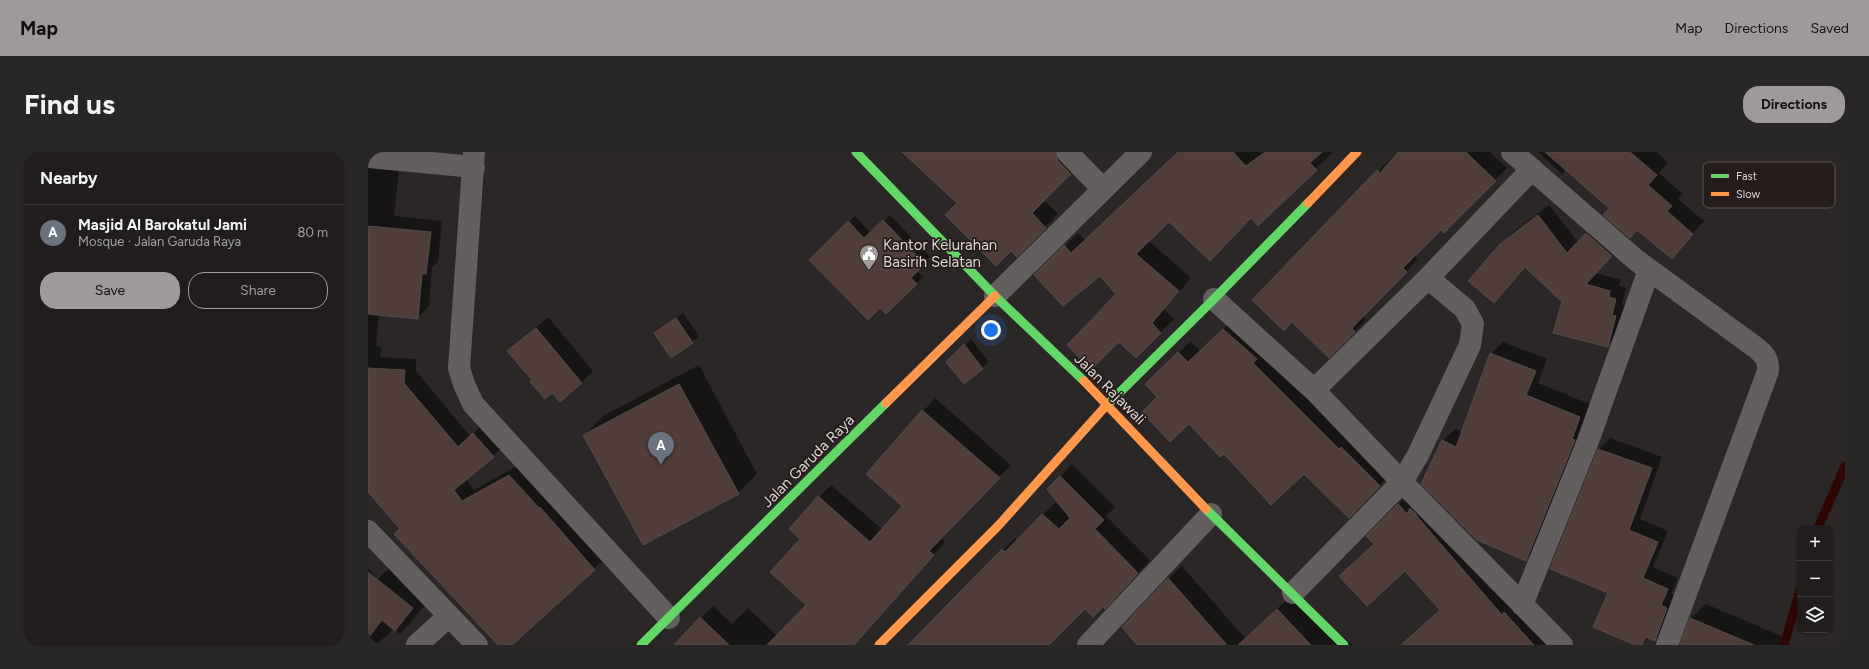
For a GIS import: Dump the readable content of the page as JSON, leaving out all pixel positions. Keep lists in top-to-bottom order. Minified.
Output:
{"streets":{"street":["Jalan Rajawali","Jalan Garuda Raya"]},"crossings":[["Jalan Rajawali","Jalan Garuda Raya"]],"places":{"public building":["Kantor Kelurahan Basirih Selatan"]},"legend":["Fast","Slow"],"page":{"header":"Map","nav":["Map","Directions","Saved"],"buttons":["Directions",["Save","Share"]],"title":"Find us","heading":"Nearby","list":[{"mark":"A","name":"Masjid Al Barokatul Jami","note":"Mosque · Jalan Garuda Raya","value":"80 m"}],"pins":"A","map_buttons":["+","−"]}}
